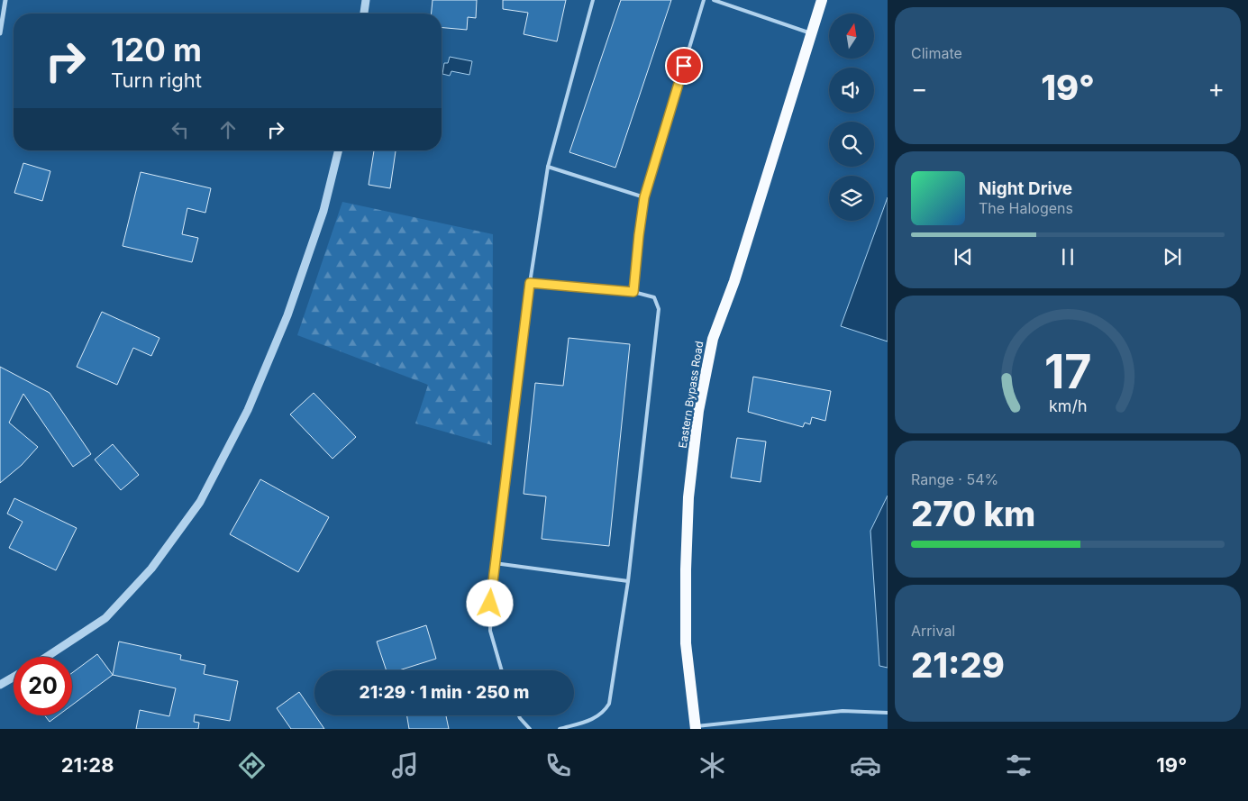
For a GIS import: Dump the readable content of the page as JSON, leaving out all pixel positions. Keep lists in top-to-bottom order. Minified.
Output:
{"streets":{"main road":["Eastern Bypass Road"]},"north":"top","page":{"tile":["Climate",["Range · 54%","270 km"],["Arrival","21:29"]],"turn":["120 m","Turn right"],"heat":["−","19°","+"],"song":["Night Drive","The Halogens"],"limit":"20","trip":"21:29 · 1 min · 250 m","tabs":["21:28","19°"],"gauge":["17","km/h"]}}
